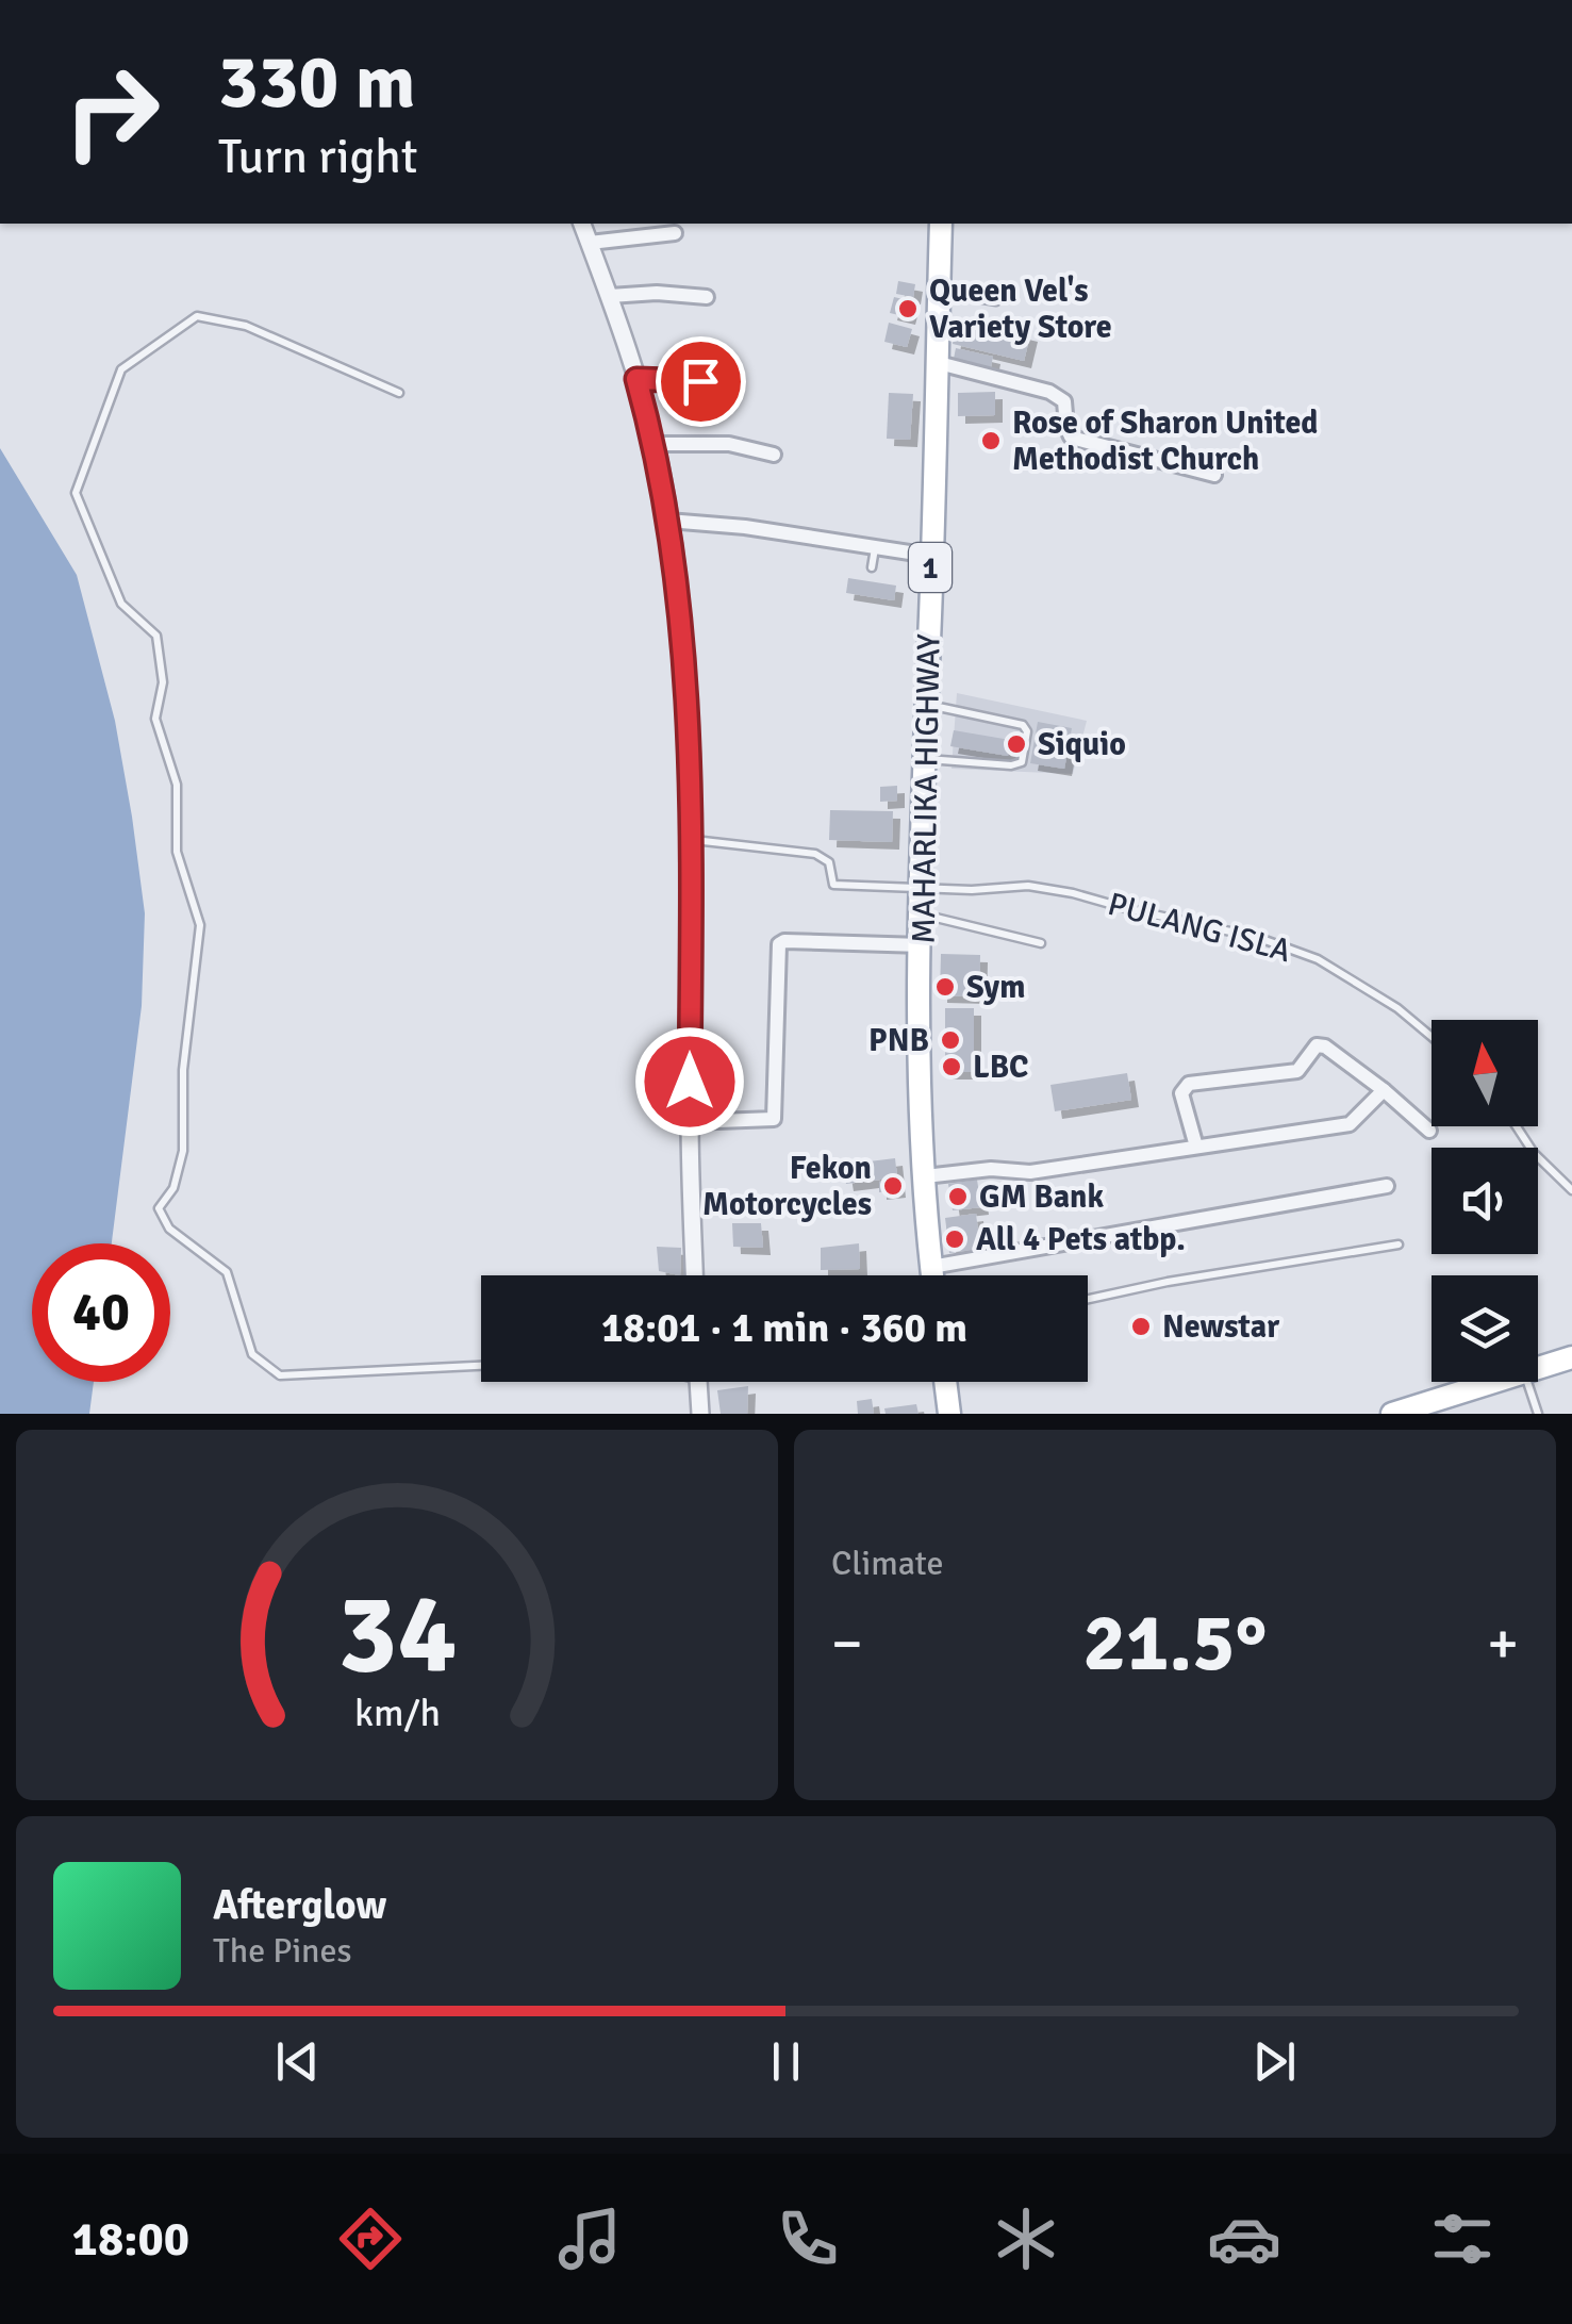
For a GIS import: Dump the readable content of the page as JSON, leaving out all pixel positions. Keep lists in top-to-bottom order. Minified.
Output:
{"streets":{"main road":["1","MAHARLIKA HIGHWAY"],"lane":["PULANG ISLA"]},"crossings":[["MAHARLIKA HIGHWAY","PULANG ISLA"]],"places":["Queen Vel's Variety Store","Rose of Sharon United Methodist Church","Siquio","Sym","PNB","LBC","Fekon Motorcycles","GM Bank","All 4 Pets atbp.","Newstar"],"north":"top","page":{"turn":["330 m","Turn right"],"limit":"40","trip":"18:01 · 1 min · 360 m","tile":"Climate","heat":["−","21.5°","+"],"song":["Afterglow","The Pines"],"tabs":"18:00","gauge":["34","km/h"]}}
